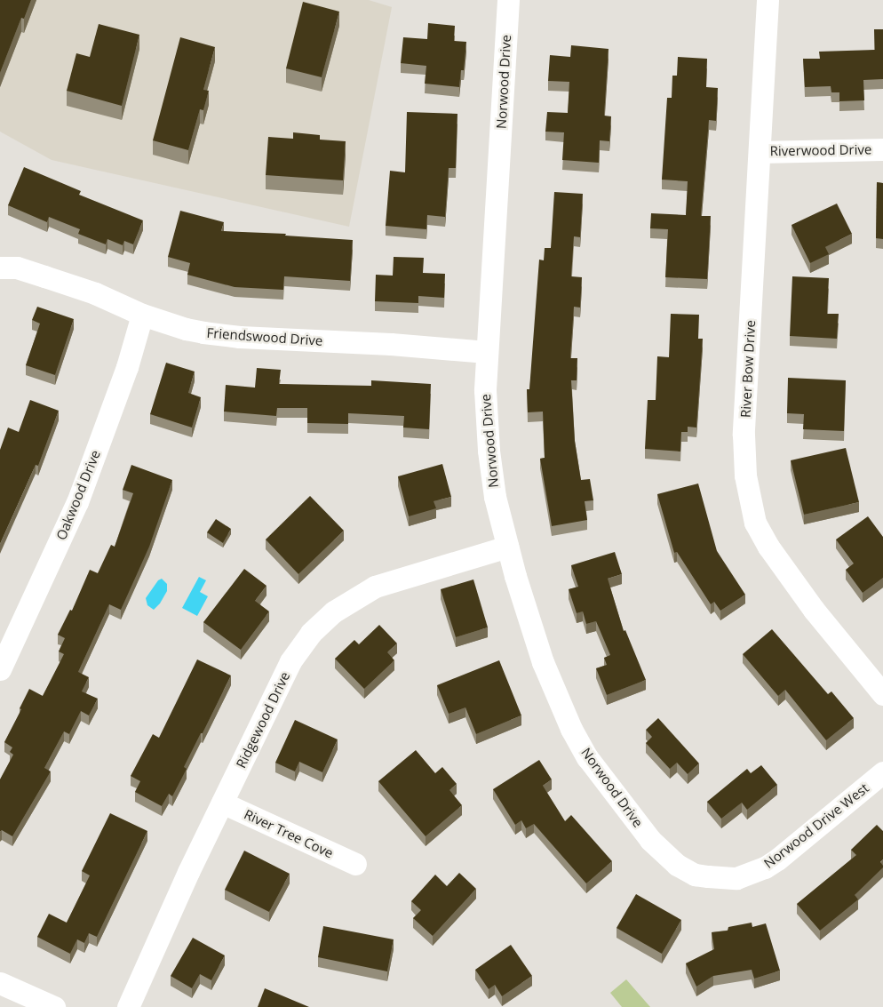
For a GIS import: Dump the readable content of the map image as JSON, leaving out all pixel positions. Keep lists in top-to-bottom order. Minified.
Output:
{"streets":{"street":["Norwood Drive","Riverwood Drive","Friendswood Drive","River Bow Drive","Oakwood Drive","Ridgewood Drive","Norwood Drive West","River Tree Cove"]},"crossings":[["Norwood Drive","Friendswood Drive"],["Norwood Drive","Ridgewood Drive"],["Norwood Drive","Norwood Drive West"],["Riverwood Drive","River Bow Drive"],["Friendswood Drive","Oakwood Drive"],["Ridgewood Drive","River Tree Cove"]]}
